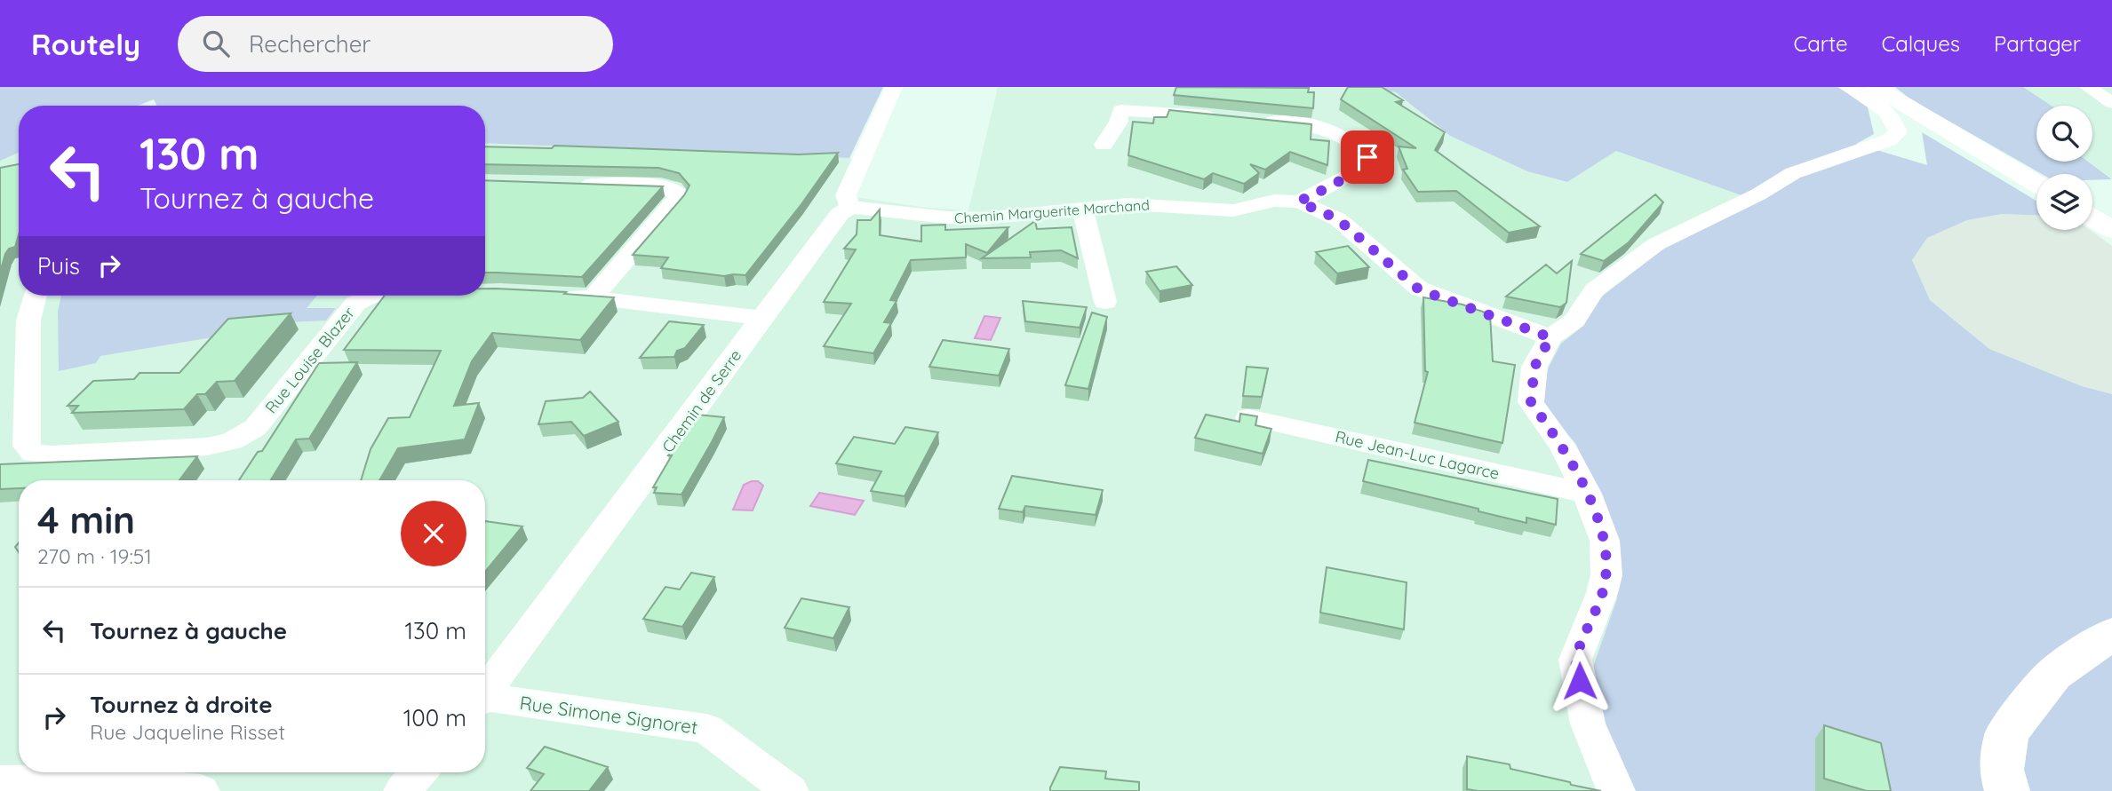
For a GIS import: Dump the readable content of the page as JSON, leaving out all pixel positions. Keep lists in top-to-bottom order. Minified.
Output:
{"streets":{"street":["Chemin Marguerite Marchand","Rue Louise Blazer","Chemin de Serre","Rue Jean-Luc Lagarce","Rue Simone Signoret"]},"crossings":[["Chemin Marguerite Marchand","Chemin de Serre"]],"page":{"header":"Routely","search":"Rechercher","nav":["Carte","Calques","Partager"],"turn":["130 m","Tournez à gauche"],"then":"Puis","heading":["4 min","270 m · 19:51"],"list":[{"name":"Tournez à gauche","value":"130 m"},{"name":"Tournez à droite","note":"Rue Jaqueline Risset","value":"100 m"}]}}
